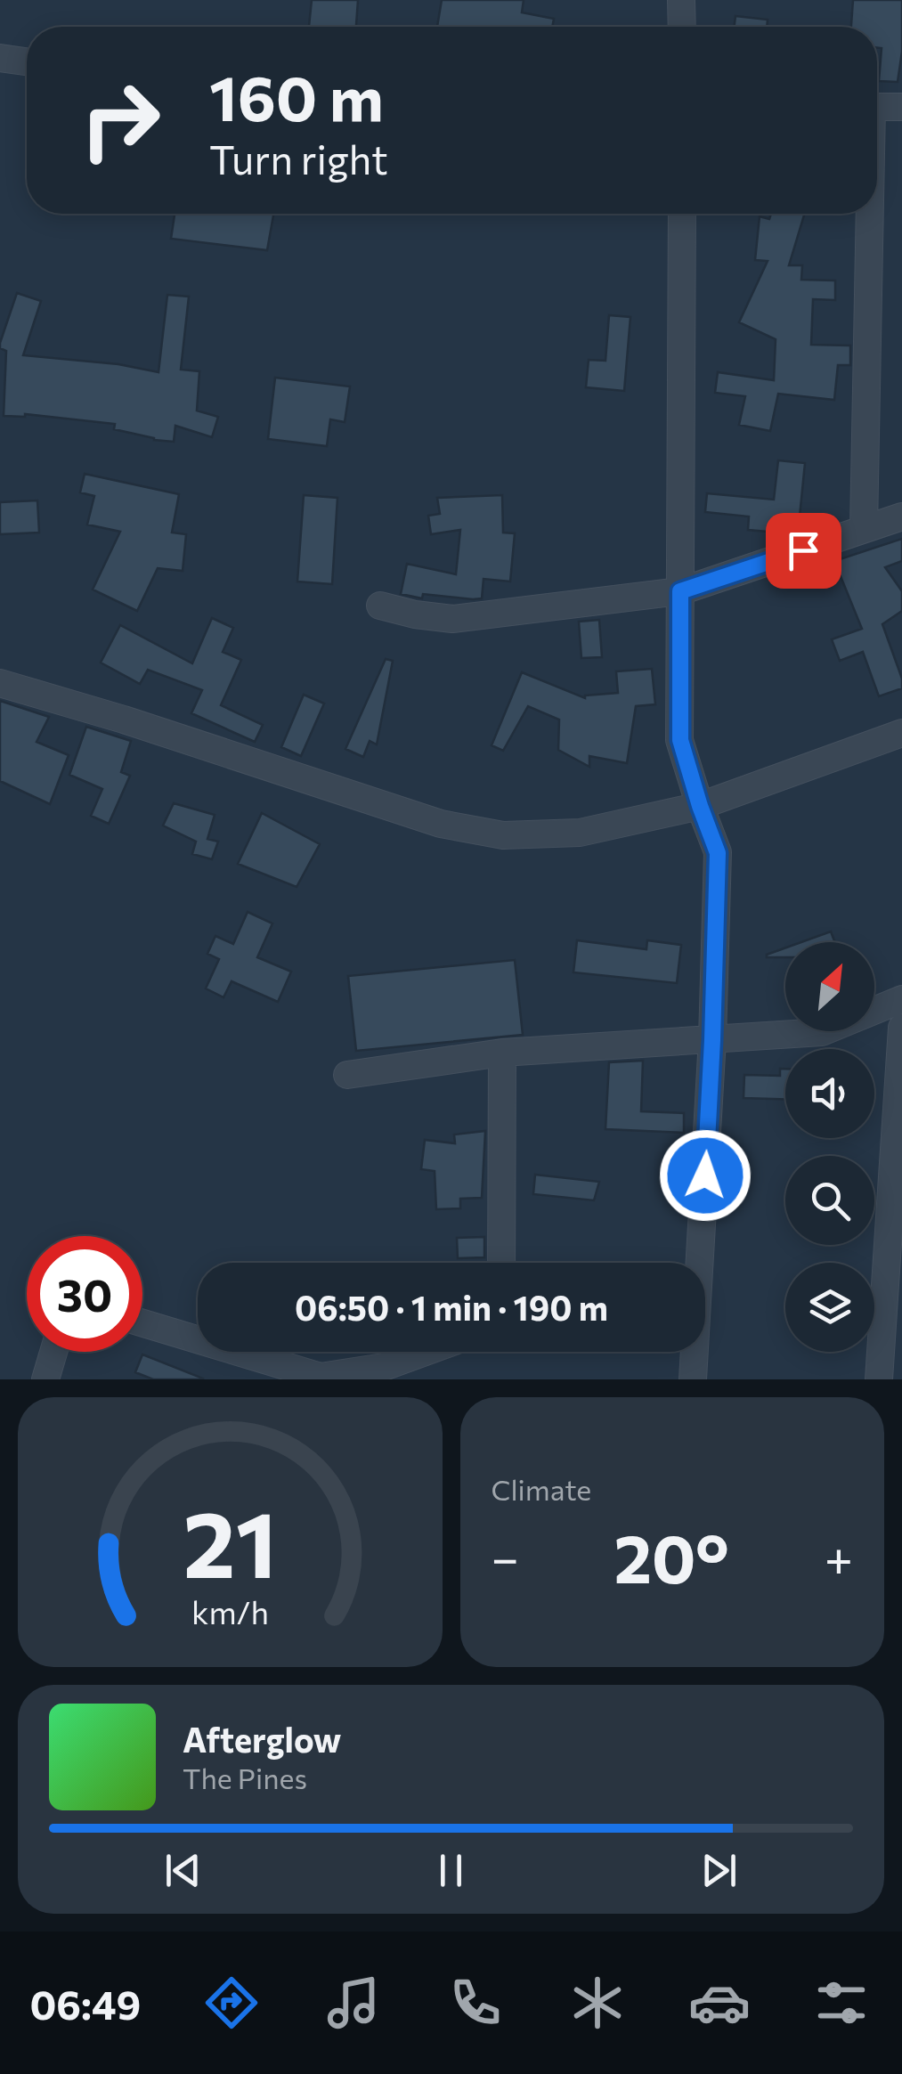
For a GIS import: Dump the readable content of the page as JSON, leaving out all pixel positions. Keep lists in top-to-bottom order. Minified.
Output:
{"north":"top right","page":{"turn":["160 m","Turn right"],"limit":"30","trip":"06:50 · 1 min · 190 m","tile":"Climate","heat":["−","20°","+"],"song":["Afterglow","The Pines"],"tabs":"06:49","gauge":["21","km/h"]}}
